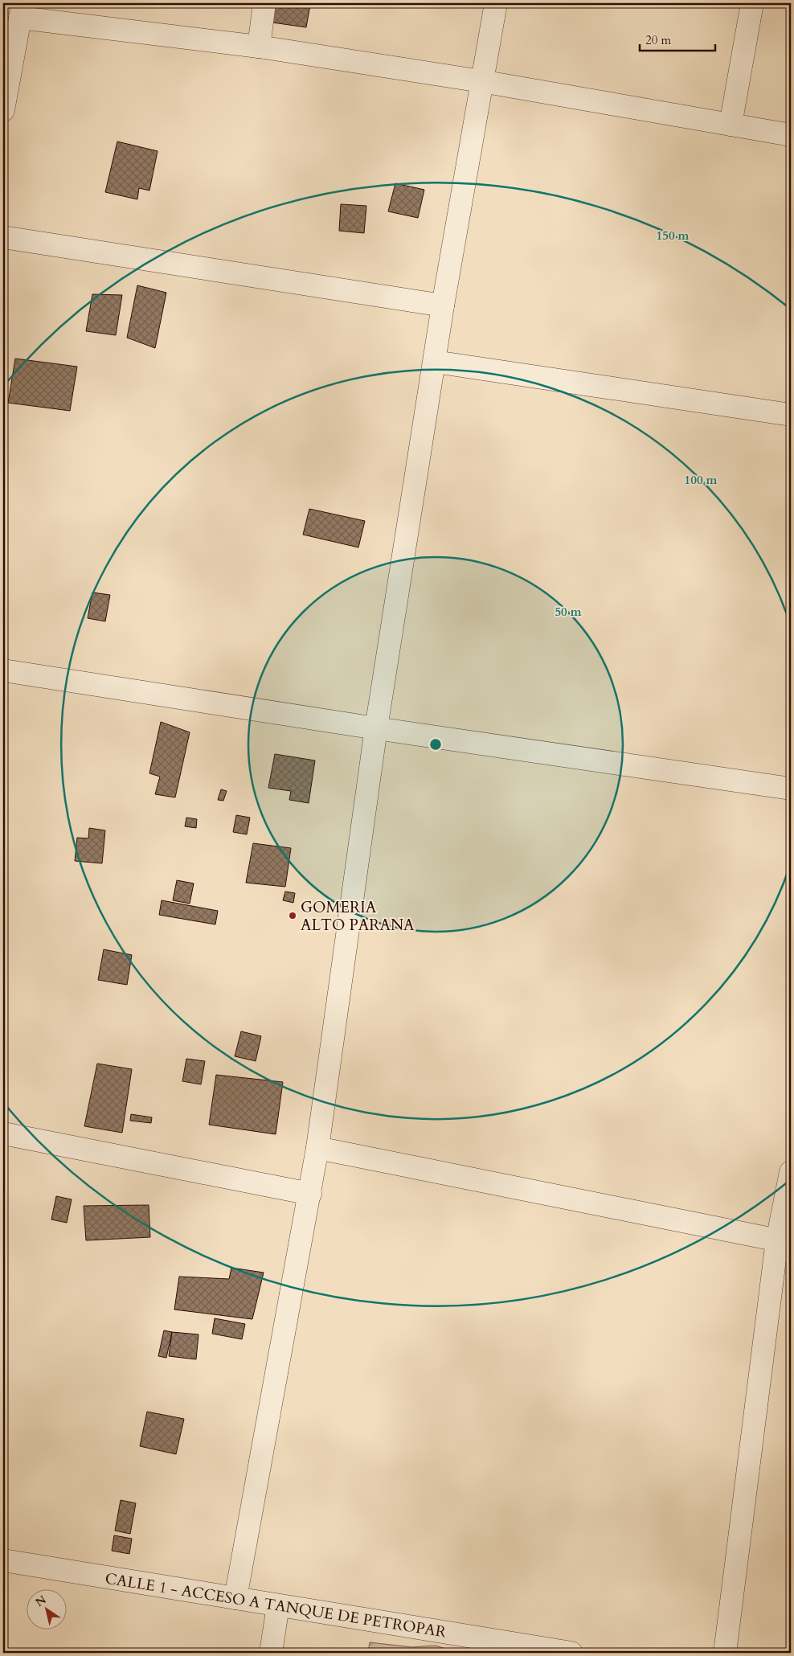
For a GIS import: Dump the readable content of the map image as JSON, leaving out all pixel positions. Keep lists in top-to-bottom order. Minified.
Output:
{"streets":{"street":["CALLE 1 - ACCESO A TANQUE DE PETROPAR"]},"places":["GOMERIA ALTO PARANA"],"scale_bar":"20 m","north":"top left","rings":["150 m","100 m","50 m"]}
